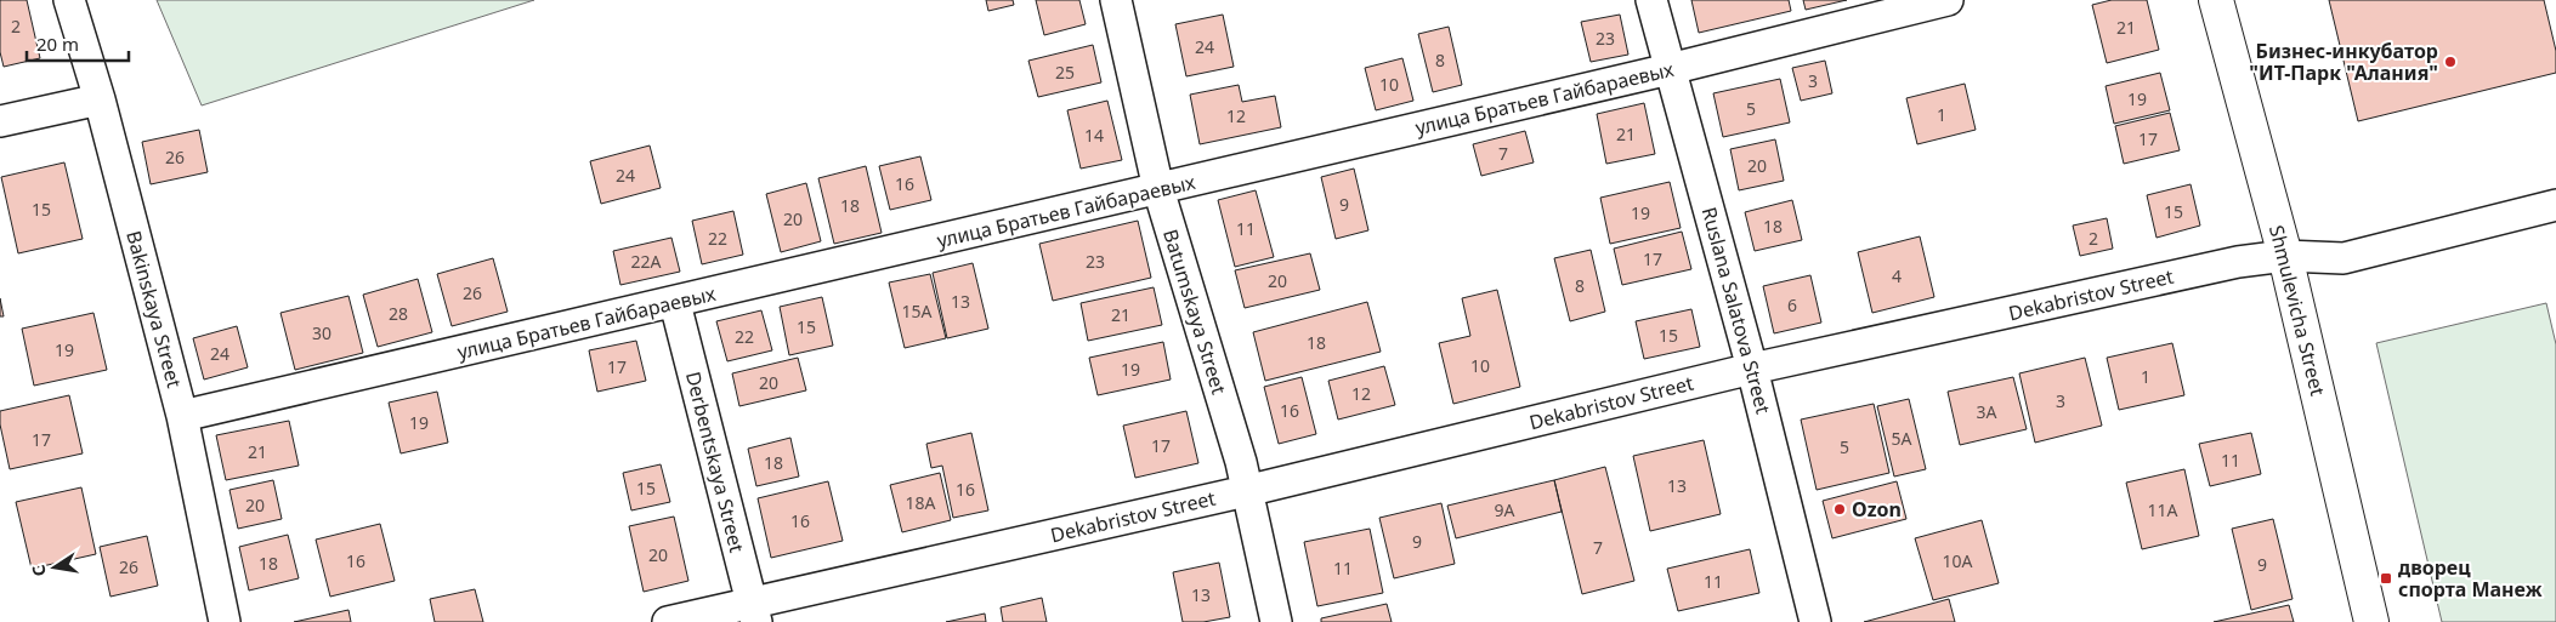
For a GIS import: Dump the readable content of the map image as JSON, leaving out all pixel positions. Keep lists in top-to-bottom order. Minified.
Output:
{"streets":{"main road":["Shmulevicha Street"],"street":["улица Братьев Гайбараевых","Dekabristov Street","Bakinskaya Street","Ruslana Salatova Street","Batumskaya Street","Derbentskaya Street"]},"crossings":[["улица Братьев Гайбараевых","Bakinskaya Street"],["улица Братьев Гайбараевых","Ruslana Salatova Street"],["улица Братьев Гайбараевых","Batumskaya Street"],["улица Братьев Гайбараевых","Derbentskaya Street"],["Dekabristov Street","Ruslana Salatova Street"],["Dekabristov Street","Shmulevicha Street"],["Dekabristov Street","Batumskaya Street"],["Dekabristov Street","Derbentskaya Street"]],"places":{"other":["Бизнес-инкубатор \"ИТ-Парк \"Алания\"","Ozon"],"transit":["дворец спорта Манеж"]},"house_numbers":["2","21","23","24","8","25","3","10","19","5","1","12","21","14","17","7","26","20","24","16","9","18","15","15","19","20","18","11","22","2","17","22А","23","4","20","8","26","13","6","15А","28","21","15","30","15","22","18","19","24","10","17","19","1","20","12","3","16","3А","19","5А","17","17","5","21","11","18","13","15","16","18А","20","9А","11А","16","9","7","20","16","10А","18","9","26","11","11","13"],"scale_bar":"20 m","north":"left"}
